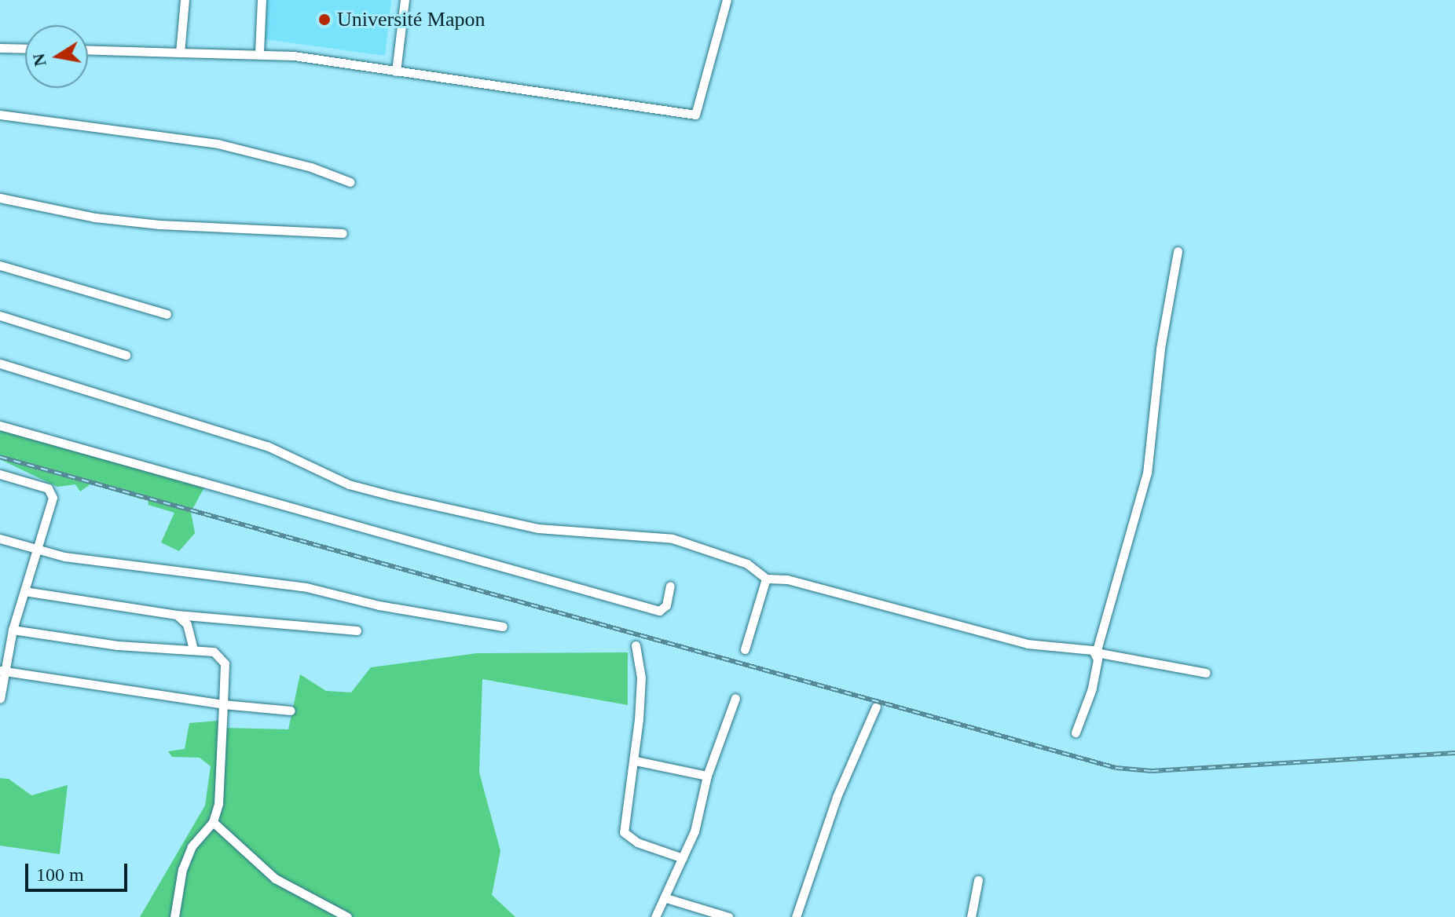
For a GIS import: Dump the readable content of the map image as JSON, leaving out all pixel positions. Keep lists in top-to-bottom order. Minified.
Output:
{"places":["Université Mapon"],"scale_bar":"100 m","north":"left"}
